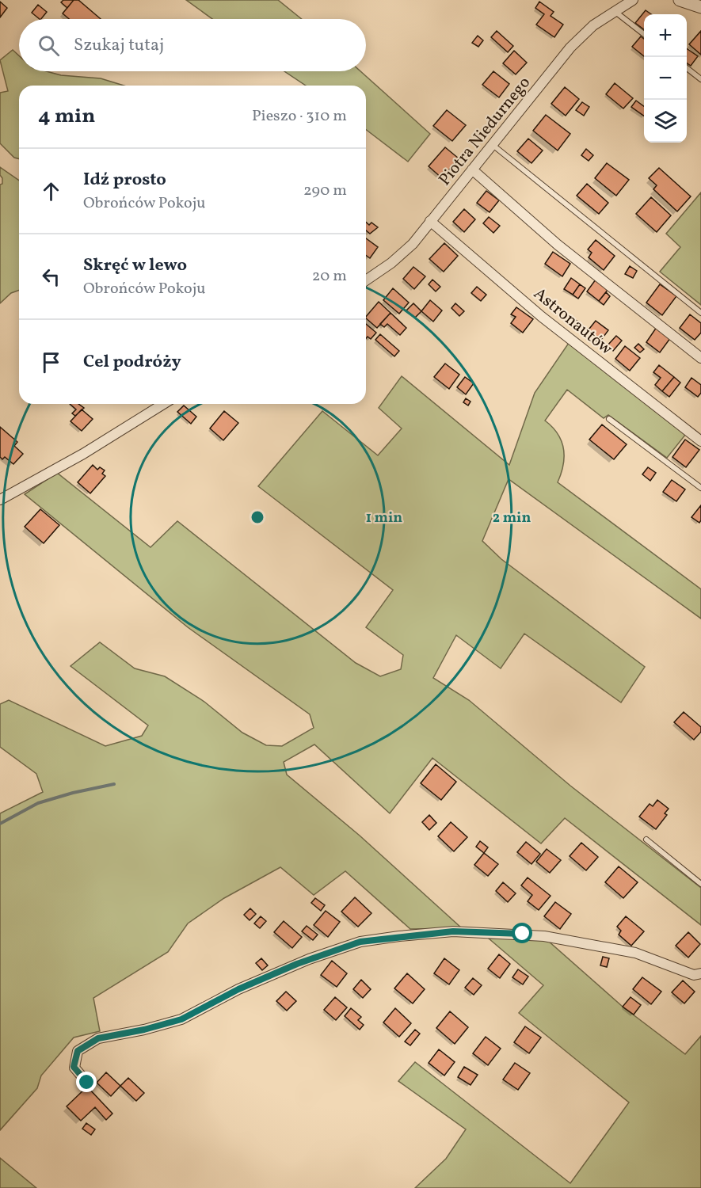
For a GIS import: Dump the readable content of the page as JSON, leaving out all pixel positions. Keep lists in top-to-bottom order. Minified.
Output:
{"streets":{"street":["Piotra Niedurnego","Astronautów"]},"crossings":[["Piotra Niedurnego","Astronautów"]],"page":{"map_buttons":["+","−"],"search":"Szukaj tutaj","heading":["4 min","Pieszo · 310 m"],"list":[["Idź prosto","Obrońców Pokoju","290 m"],["Skręć w lewo","Obrońców Pokoju","20 m"],"Cel podróży"]},"rings":["1 min","2 min"]}
